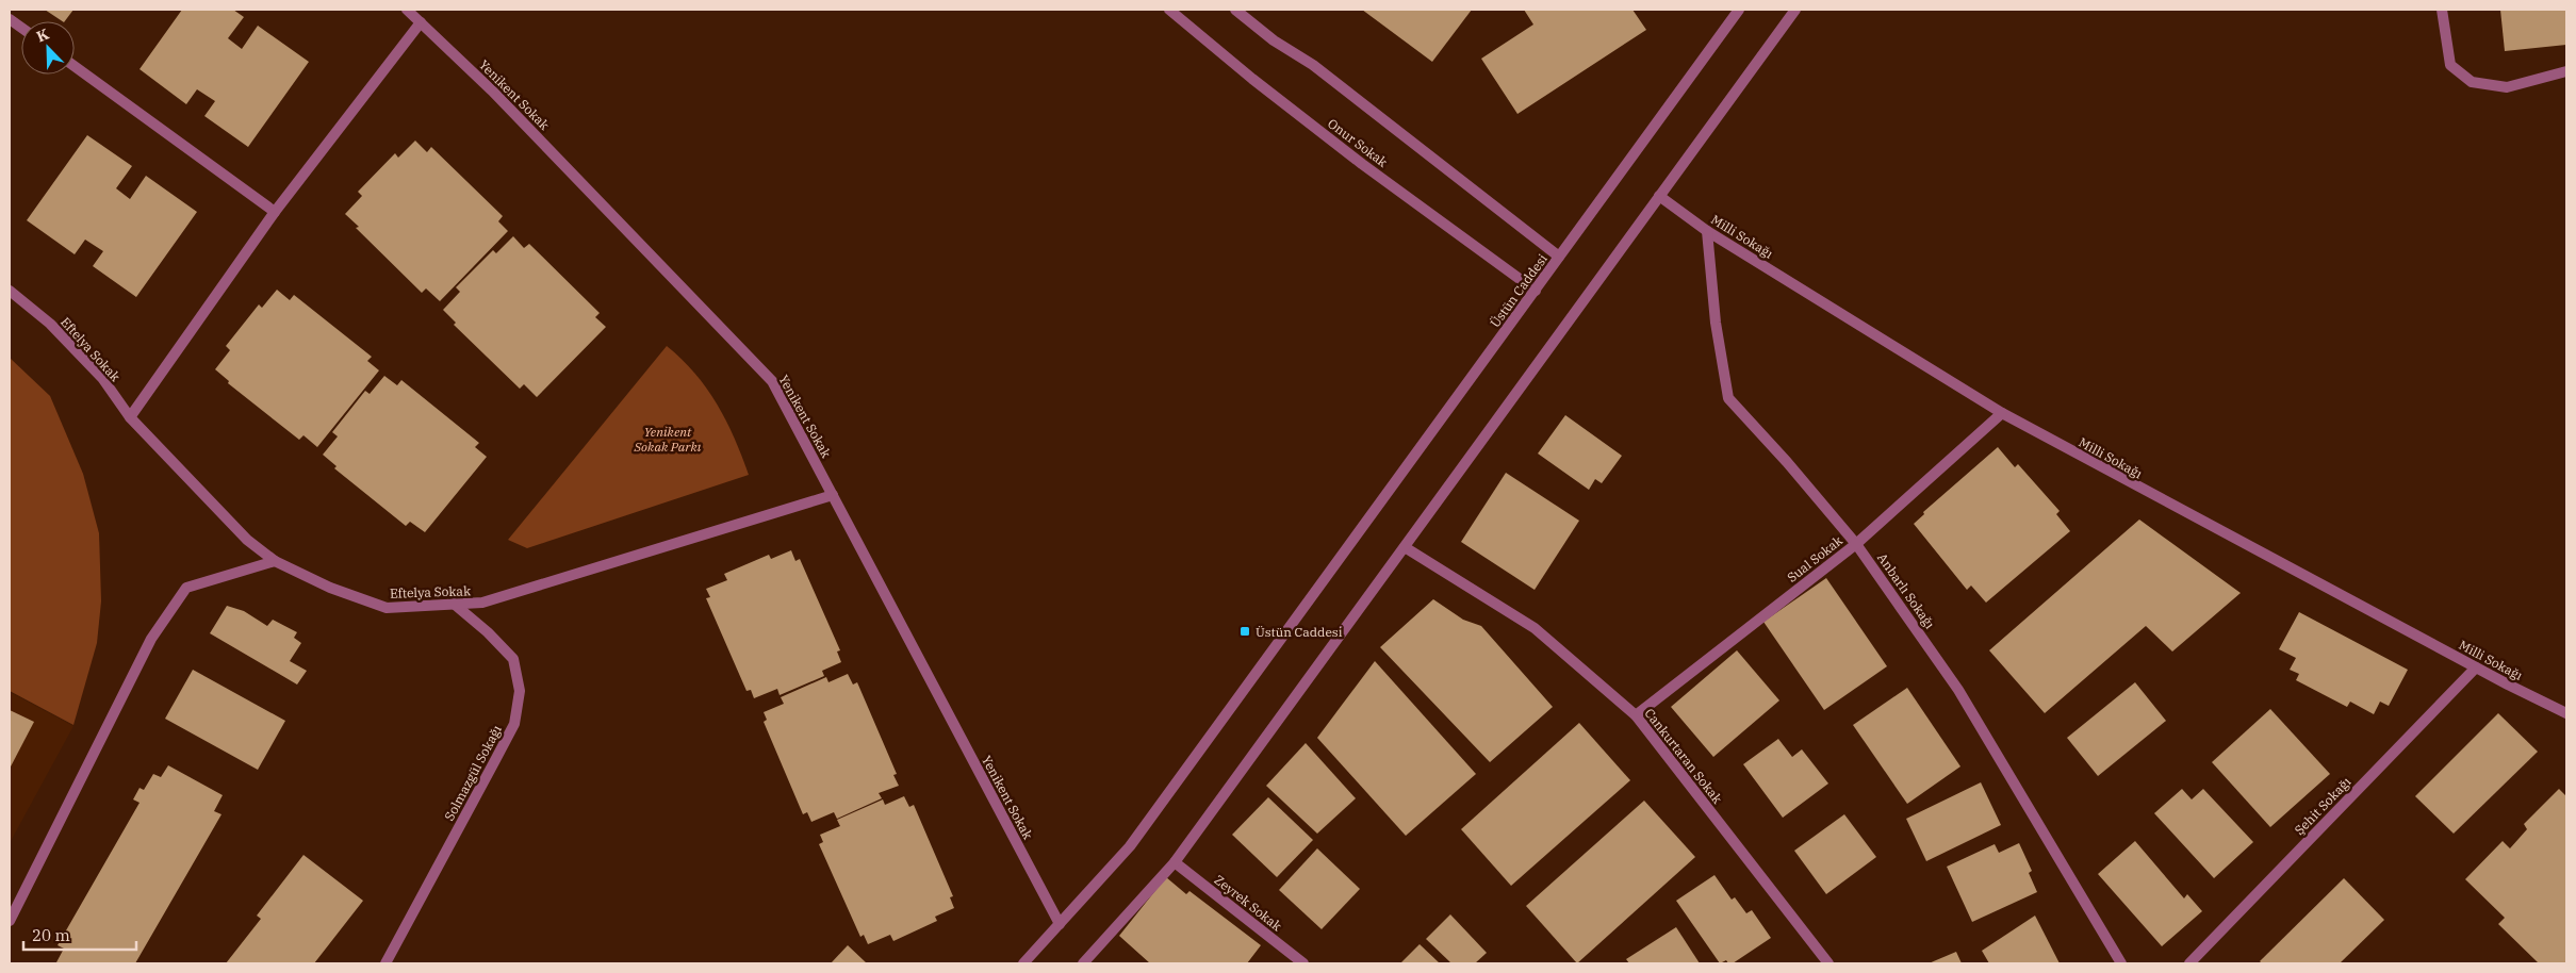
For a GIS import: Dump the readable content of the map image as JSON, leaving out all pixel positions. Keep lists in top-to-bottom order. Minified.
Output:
{"streets":{"street":["Yenikent Sokak","Onur Sokak","Milli Sokağı","Üstün Caddesi","Eftelya Sokak","Sual Sokak","Anbarlı Sokağı","Cankurtaran Sokak","Solmazgül Sokağı","Şehit Sokağı","Zeyrek Sokak"]},"crossings":[["Yenikent Sokak","Üstün Caddesi"],["Yenikent Sokak","Eftelya Sokak"],["Onur Sokak","Üstün Caddesi"],["Milli Sokağı","Sual Sokak"],["Milli Sokağı","Anbarlı Sokağı"],["Milli Sokağı","Şehit Sokağı"],["Eftelya Sokak","Solmazgül Sokağı"],["Sual Sokak","Anbarlı Sokağı"],["Sual Sokak","Cankurtaran Sokak"]],"parks":["Yenikent Sokak Parkı"],"places":{"transit":["Üstün Caddesi"]},"scale_bar":"20 m","north":"top left"}
